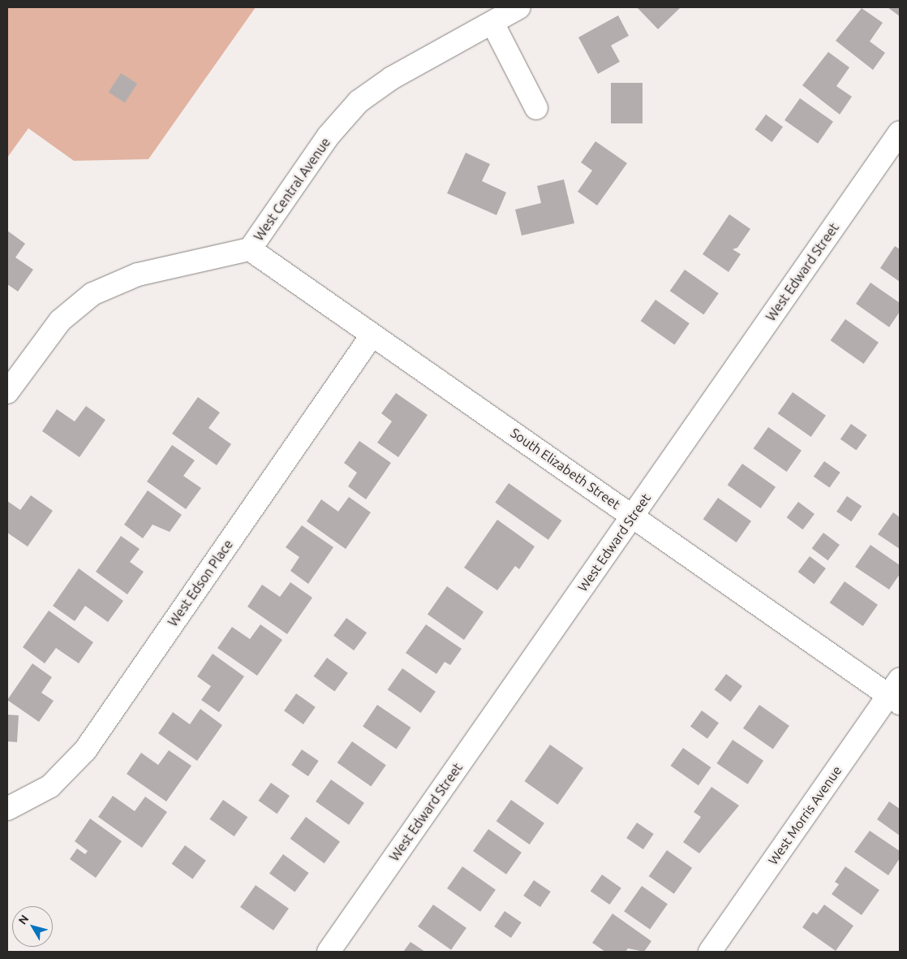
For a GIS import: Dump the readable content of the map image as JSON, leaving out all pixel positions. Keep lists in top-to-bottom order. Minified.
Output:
{"streets":{"street":["West Central Avenue","West Edward Street","South Elizabeth Street","West Edson Place","West Morris Avenue"]},"crossings":[["West Central Avenue","South Elizabeth Street"],["West Edward Street","South Elizabeth Street"],["South Elizabeth Street","West Edson Place"],["South Elizabeth Street","West Morris Avenue"]],"north":"top left"}
